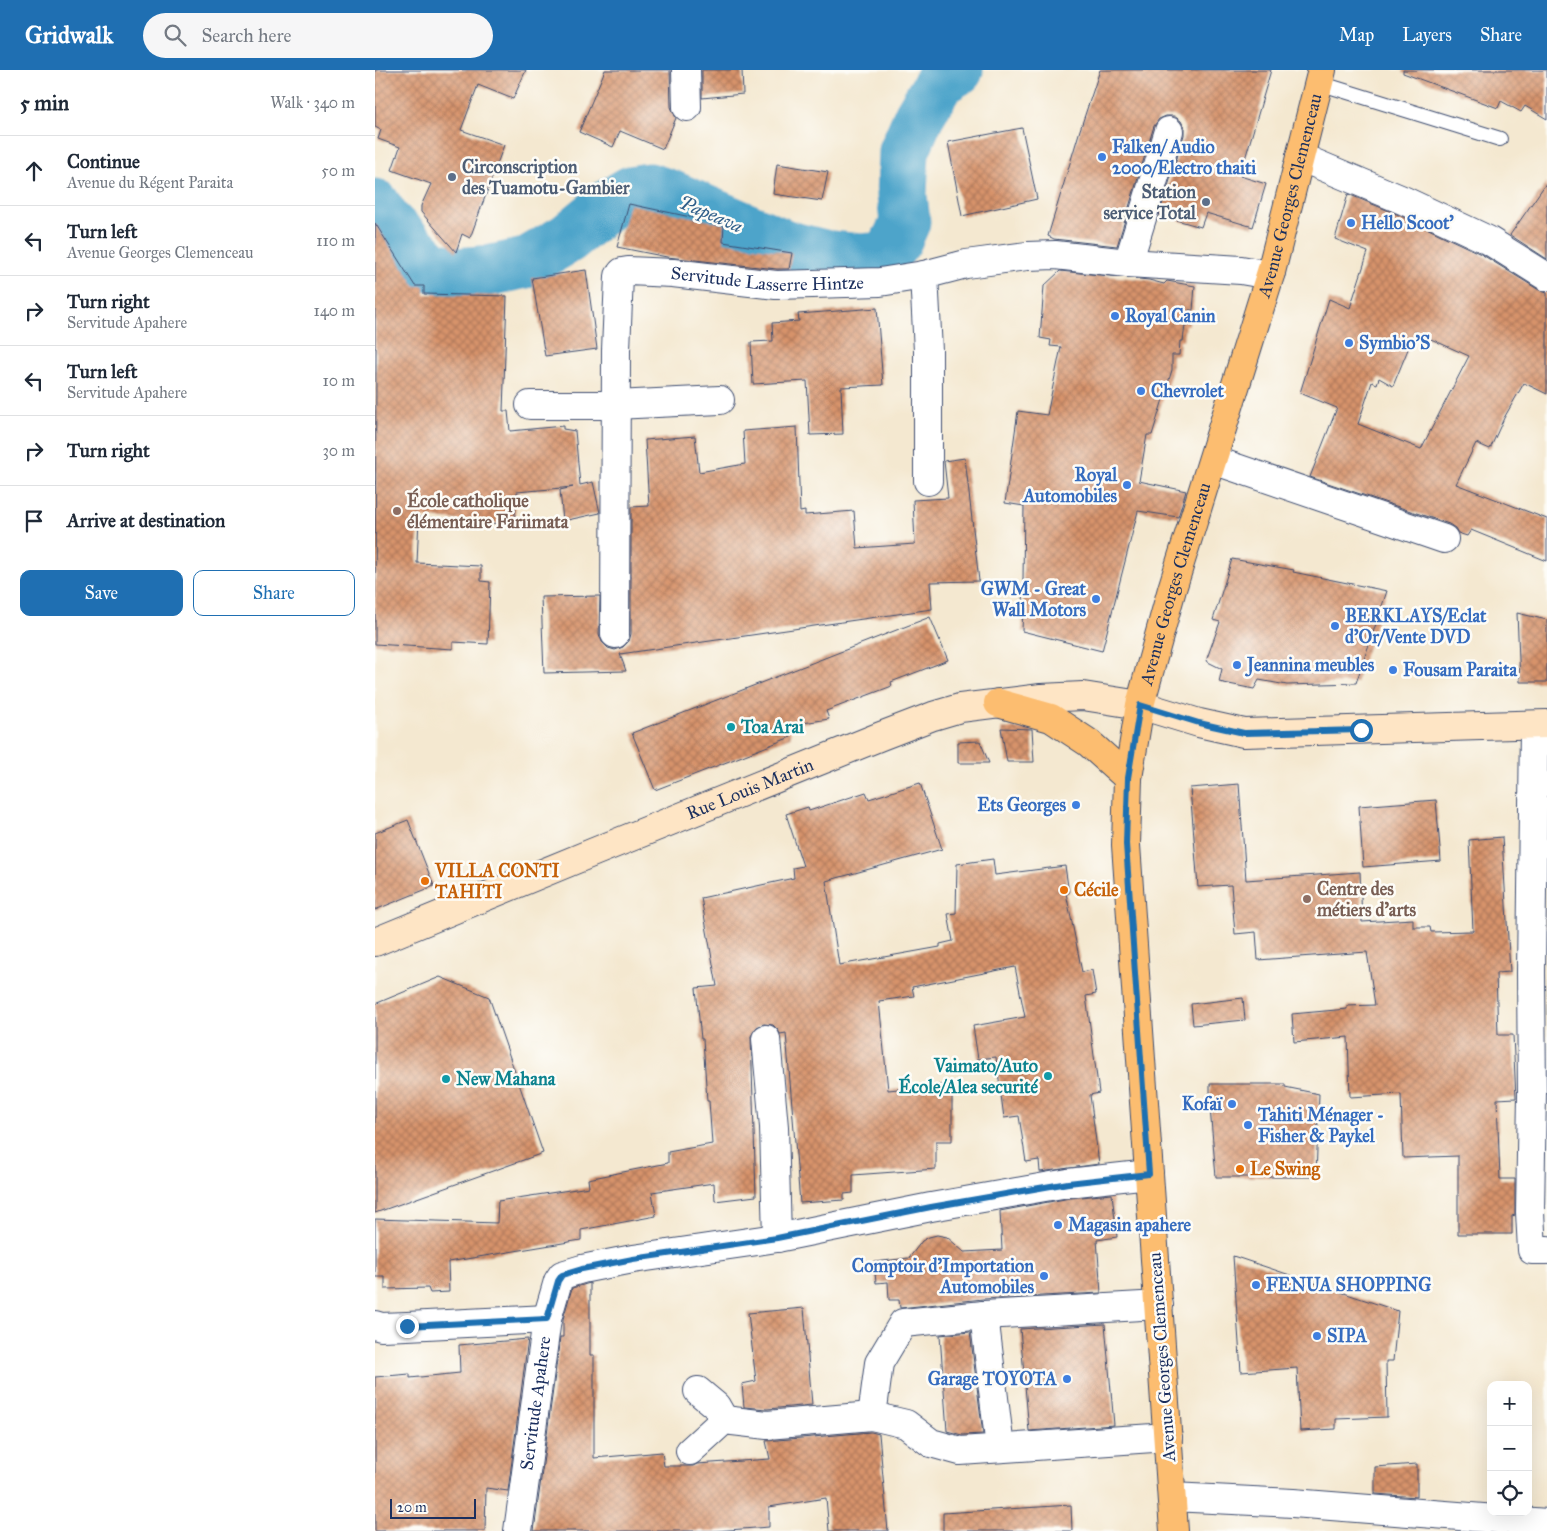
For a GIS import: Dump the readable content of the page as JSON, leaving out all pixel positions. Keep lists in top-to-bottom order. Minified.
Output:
{"streets":{"main road":["Avenue Georges Clemenceau","Rue Louis Martin"],"street":["Servitude Lasserre Hintze","Servitude Apahere"]},"crossings":[["Avenue Georges Clemenceau","Servitude Lasserre Hintze"],["Avenue Georges Clemenceau","Rue Louis Martin"],["Avenue Georges Clemenceau","Servitude Apahere"]],"water":["Papeava"],"places":["Falken/ Audio 2000/Electro thaiti","Circonscription des Tuamotu-Gambier","Station service Total","Hello Scoot'","Royal Canin","Symbio'S","Chevrolet","Royal Automobiles","École catholique élémentaire Fariimata","GWM - Great Wall Motors","BERKLAYS/Eclat d'Or/Vente DVD","Jeannina meubles","Fousam Paraita","Toa Arai","Ets Georges","VILLA CONTI TAHITI","Cécile","Centre des métiers d'arts","Vaimato/Auto École/Alea securité","New Mahana","Kofaï","Tahiti Ménager - Fisher & Paykel","Le Swing","Magasin apahere","Comptoir d'Importation Automobiles","FENUA SHOPPING","SIPA","Garage TOYOTA"],"scale_bar":"20 m","page":{"header":"Gridwalk","search":"Search here","nav":["Map","Layers","Share"],"heading":["5 min","Walk · 340 m"],"list":[["Continue","Avenue du Régent Paraita","50 m"],["Turn left","Avenue Georges Clemenceau","110 m"],["Turn right","Servitude Apahere","140 m"],["Turn left","Servitude Apahere","10 m"],["Turn right","30 m"],"Arrive at destination"],"buttons":["Save","Share"],"map_buttons":["+","−"],"scale":"20 m"}}
